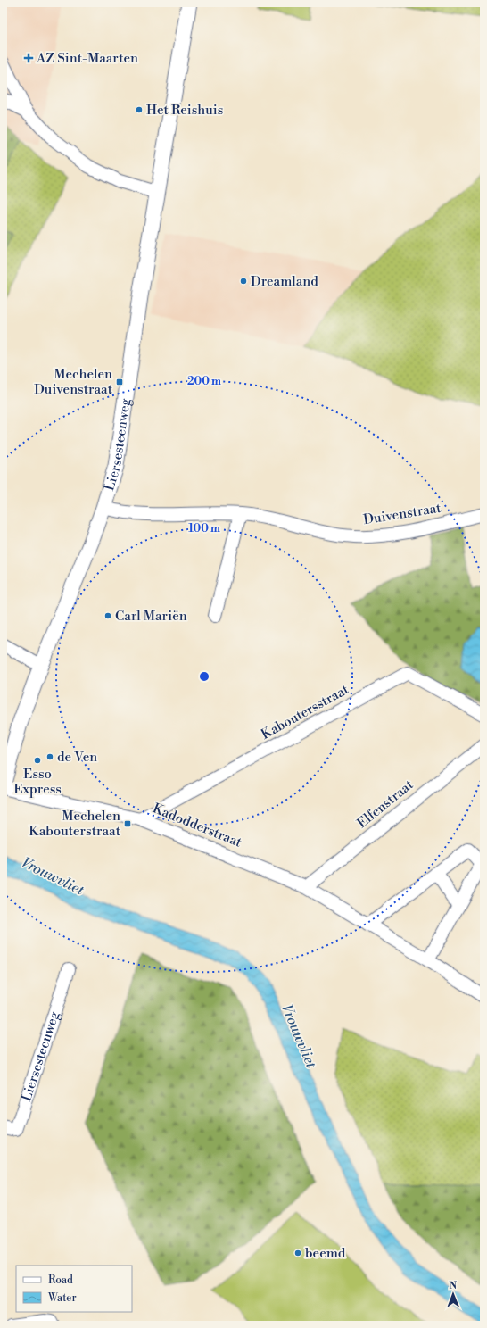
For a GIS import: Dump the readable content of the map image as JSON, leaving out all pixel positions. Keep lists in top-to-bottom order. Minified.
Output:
{"streets":{"main road":["Liersesteenweg"],"street":["Duivenstraat","Kaboutersstraat","Elfenstraat","Kadodderstraat"]},"crossings":[["Liersesteenweg","Duivenstraat"],["Liersesteenweg","Kadodderstraat"],["Kaboutersstraat","Kadodderstraat"],["Elfenstraat","Kadodderstraat"]],"water":["Vrouwvliet"],"places":{"health":["AZ Sint-Maarten"],"other":["Het Reishuis","Dreamland","Carl Mariën","de Ven","Esso Express","beemd"],"transit":["Mechelen Duivenstraat","Mechelen Kabouterstraat"]},"legend":["Road","Water"],"north":"top","rings":["200 m","100 m"]}
